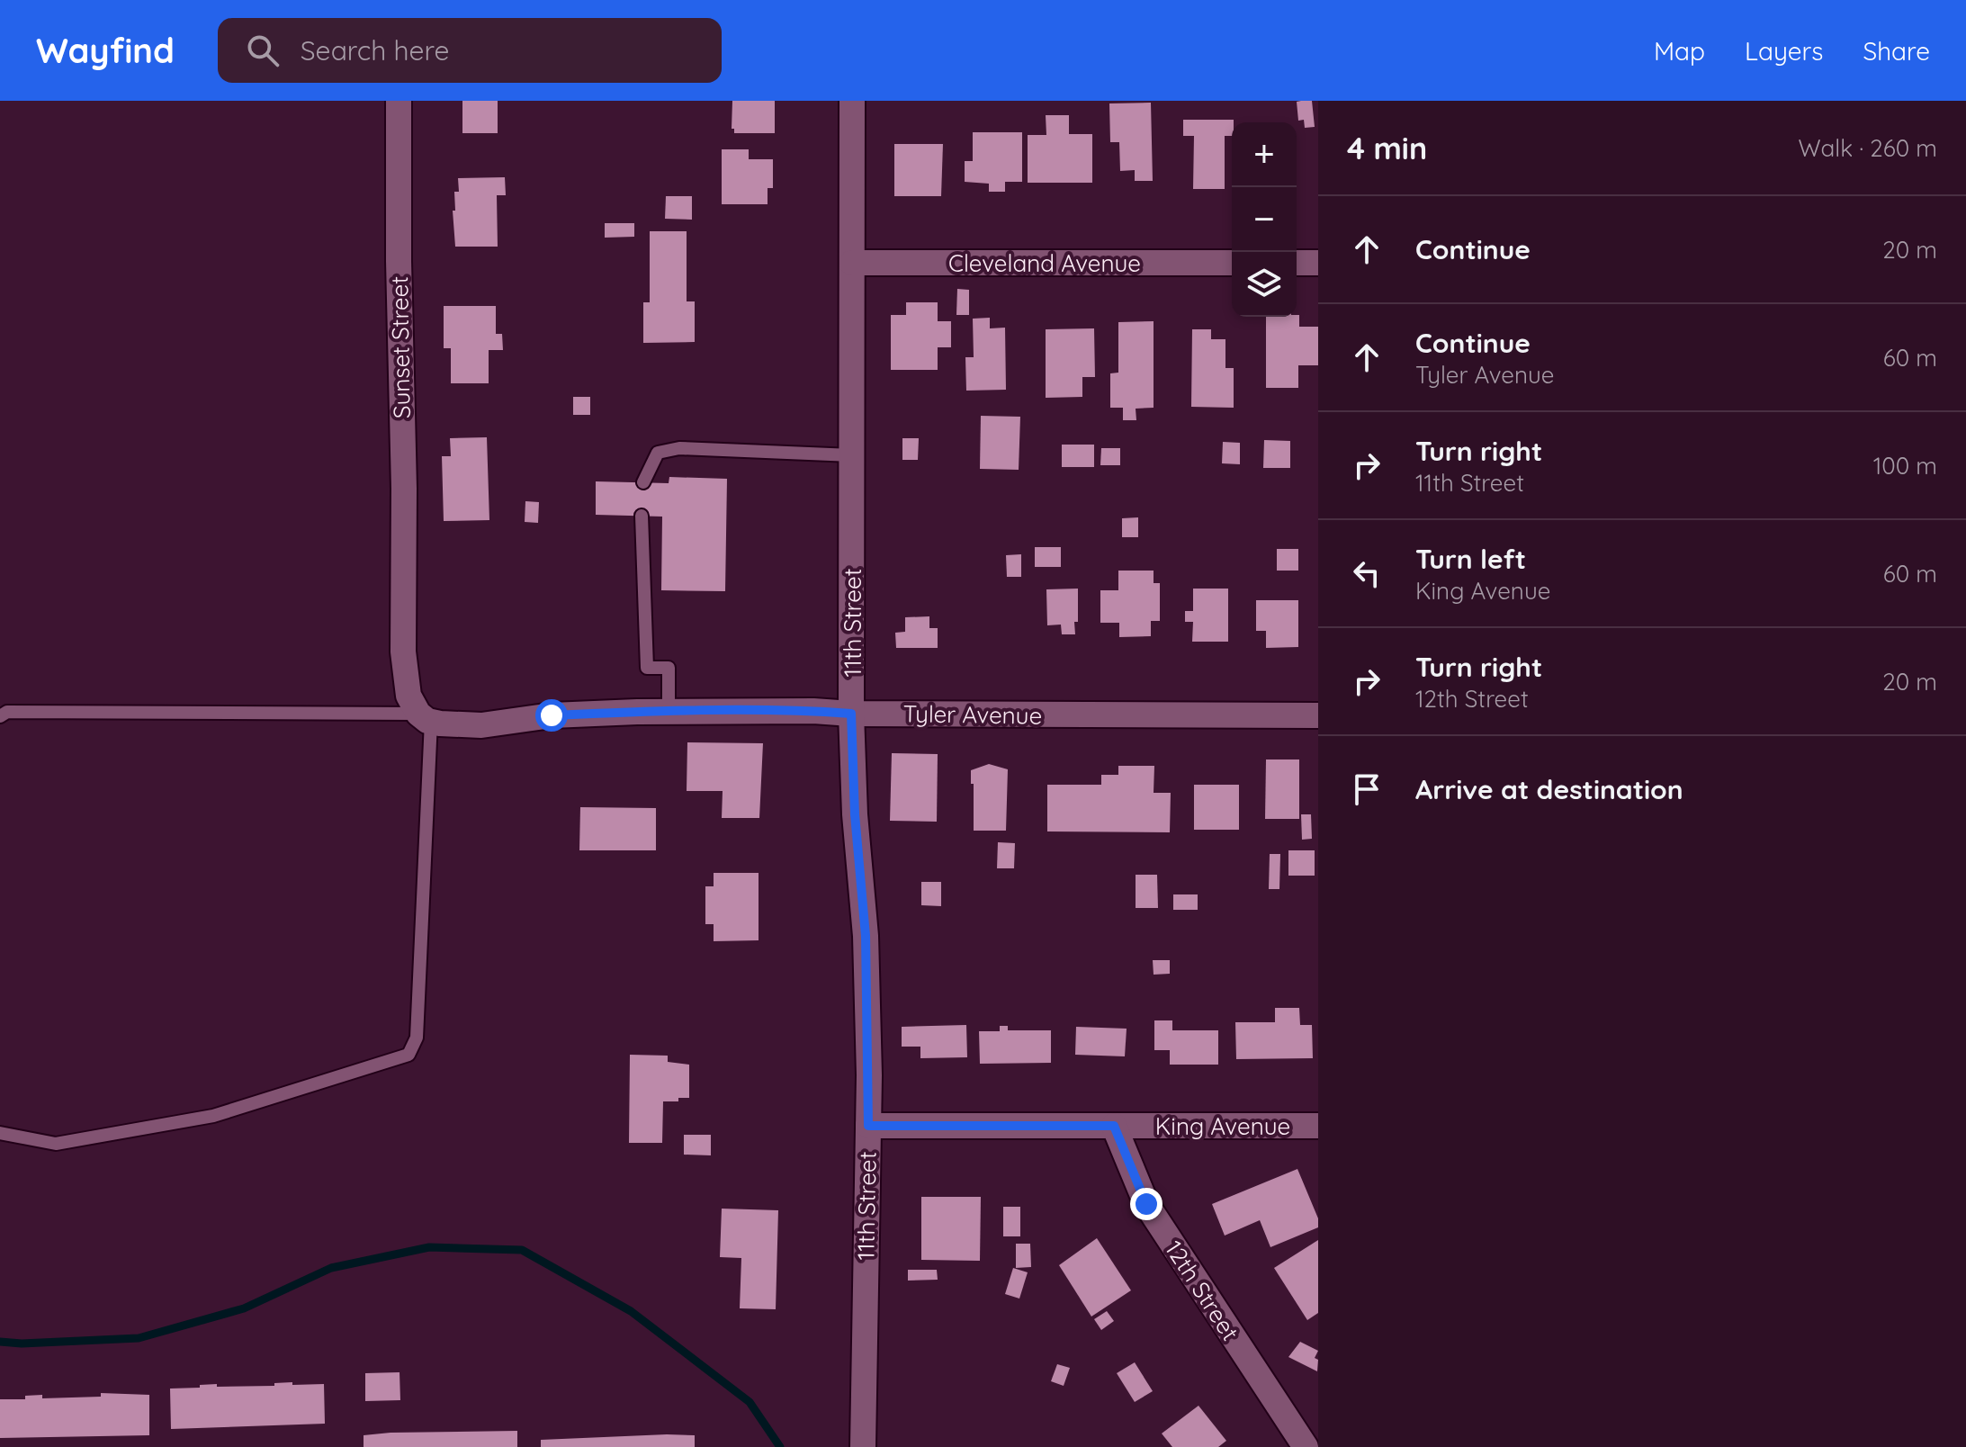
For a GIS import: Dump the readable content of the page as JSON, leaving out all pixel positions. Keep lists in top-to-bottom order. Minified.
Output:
{"streets":{"street":["Cleveland Avenue","Sunset Street","11th Street","Tyler Avenue","King Avenue","12th Street"]},"crossings":[["Cleveland Avenue","11th Street"],["Sunset Street","Tyler Avenue"],["11th Street","Tyler Avenue"],["11th Street","King Avenue"],["King Avenue","12th Street"]],"page":{"header":"Wayfind","search":"Search here","nav":["Map","Layers","Share"],"heading":["4 min","Walk · 260 m"],"map_buttons":["+","−"],"list":[["Continue","20 m"],["Continue","Tyler Avenue","60 m"],["Turn right","11th Street","100 m"],["Turn left","King Avenue","60 m"],["Turn right","12th Street","20 m"],"Arrive at destination"]}}
